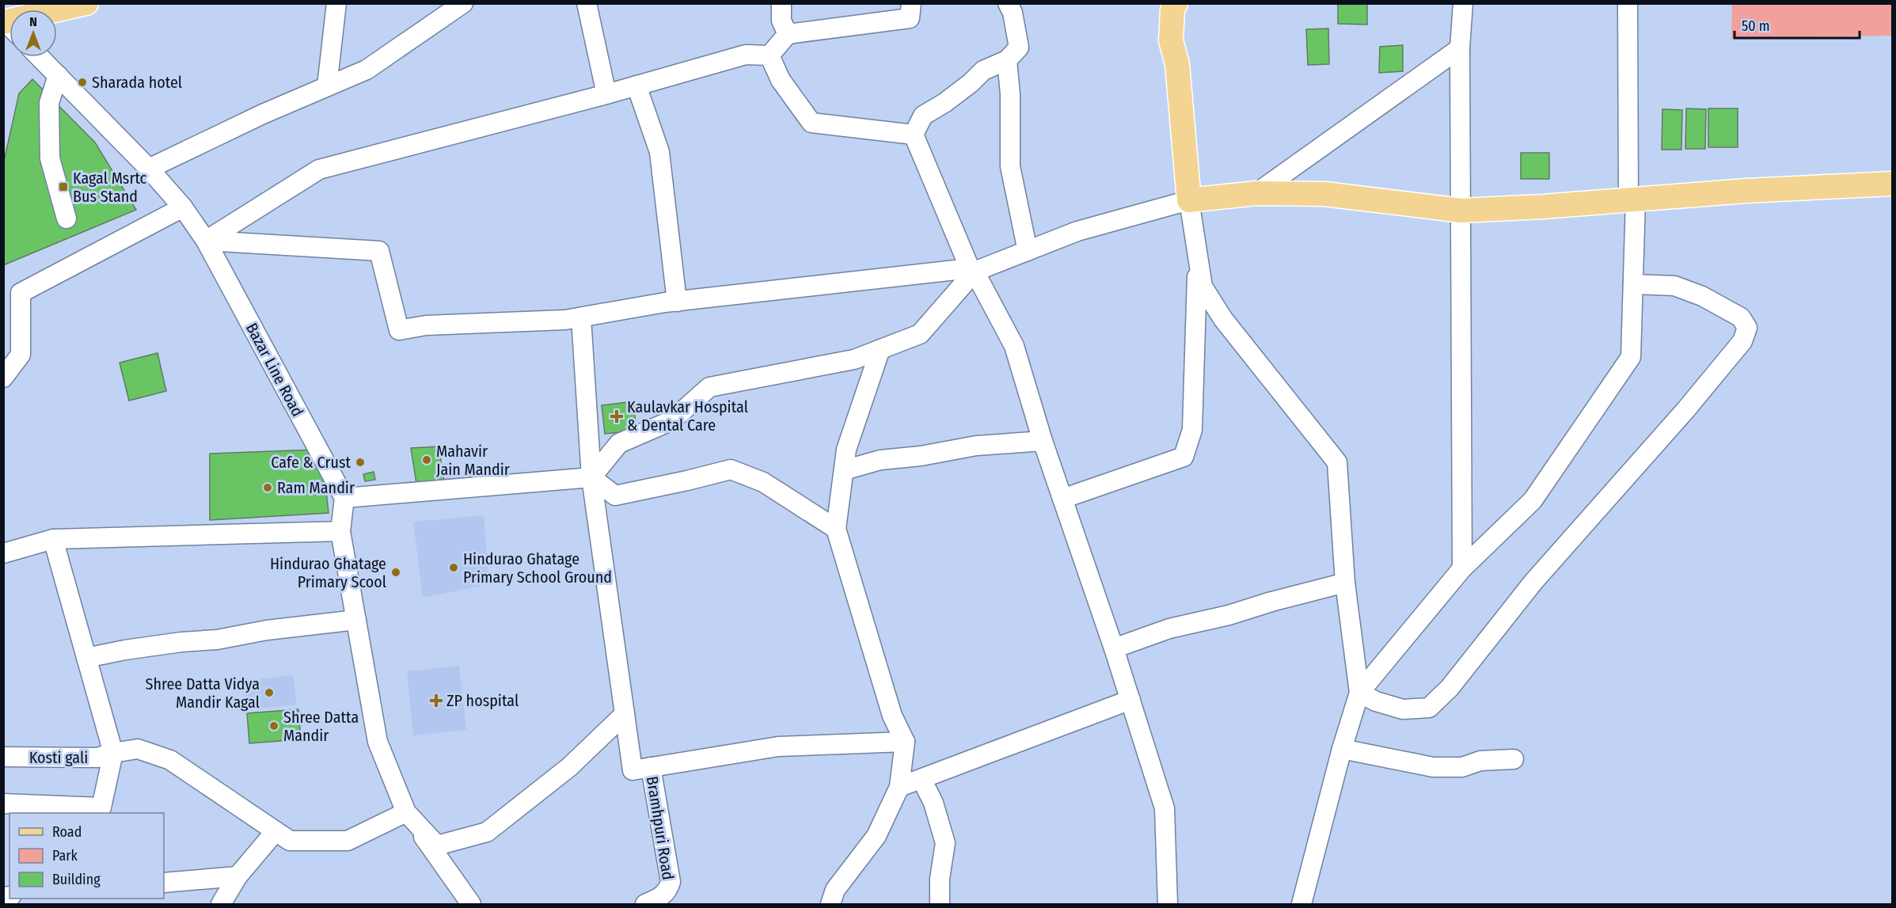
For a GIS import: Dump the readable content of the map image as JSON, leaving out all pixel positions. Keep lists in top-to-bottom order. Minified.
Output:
{"streets":{"street":["Bazar Line Road","Kosti gali","Bramhpuri Road"]},"places":{"other":["Sharada hotel","Mahavir Jain Mandir","Cafe & Crust","Ram Mandir","Hindurao Ghatage Primary School Ground","Hindurao Ghatage Primary Scool","Shree Datta Vidya Mandir Kagal","Shree Datta Mandir"],"transit":["Kagal Msrtc Bus Stand"],"health":["Kaulavkar Hospital & Dental Care","ZP hospital"]},"legend":["Road","Park","Building"],"scale_bar":"50 m","north":"top"}
